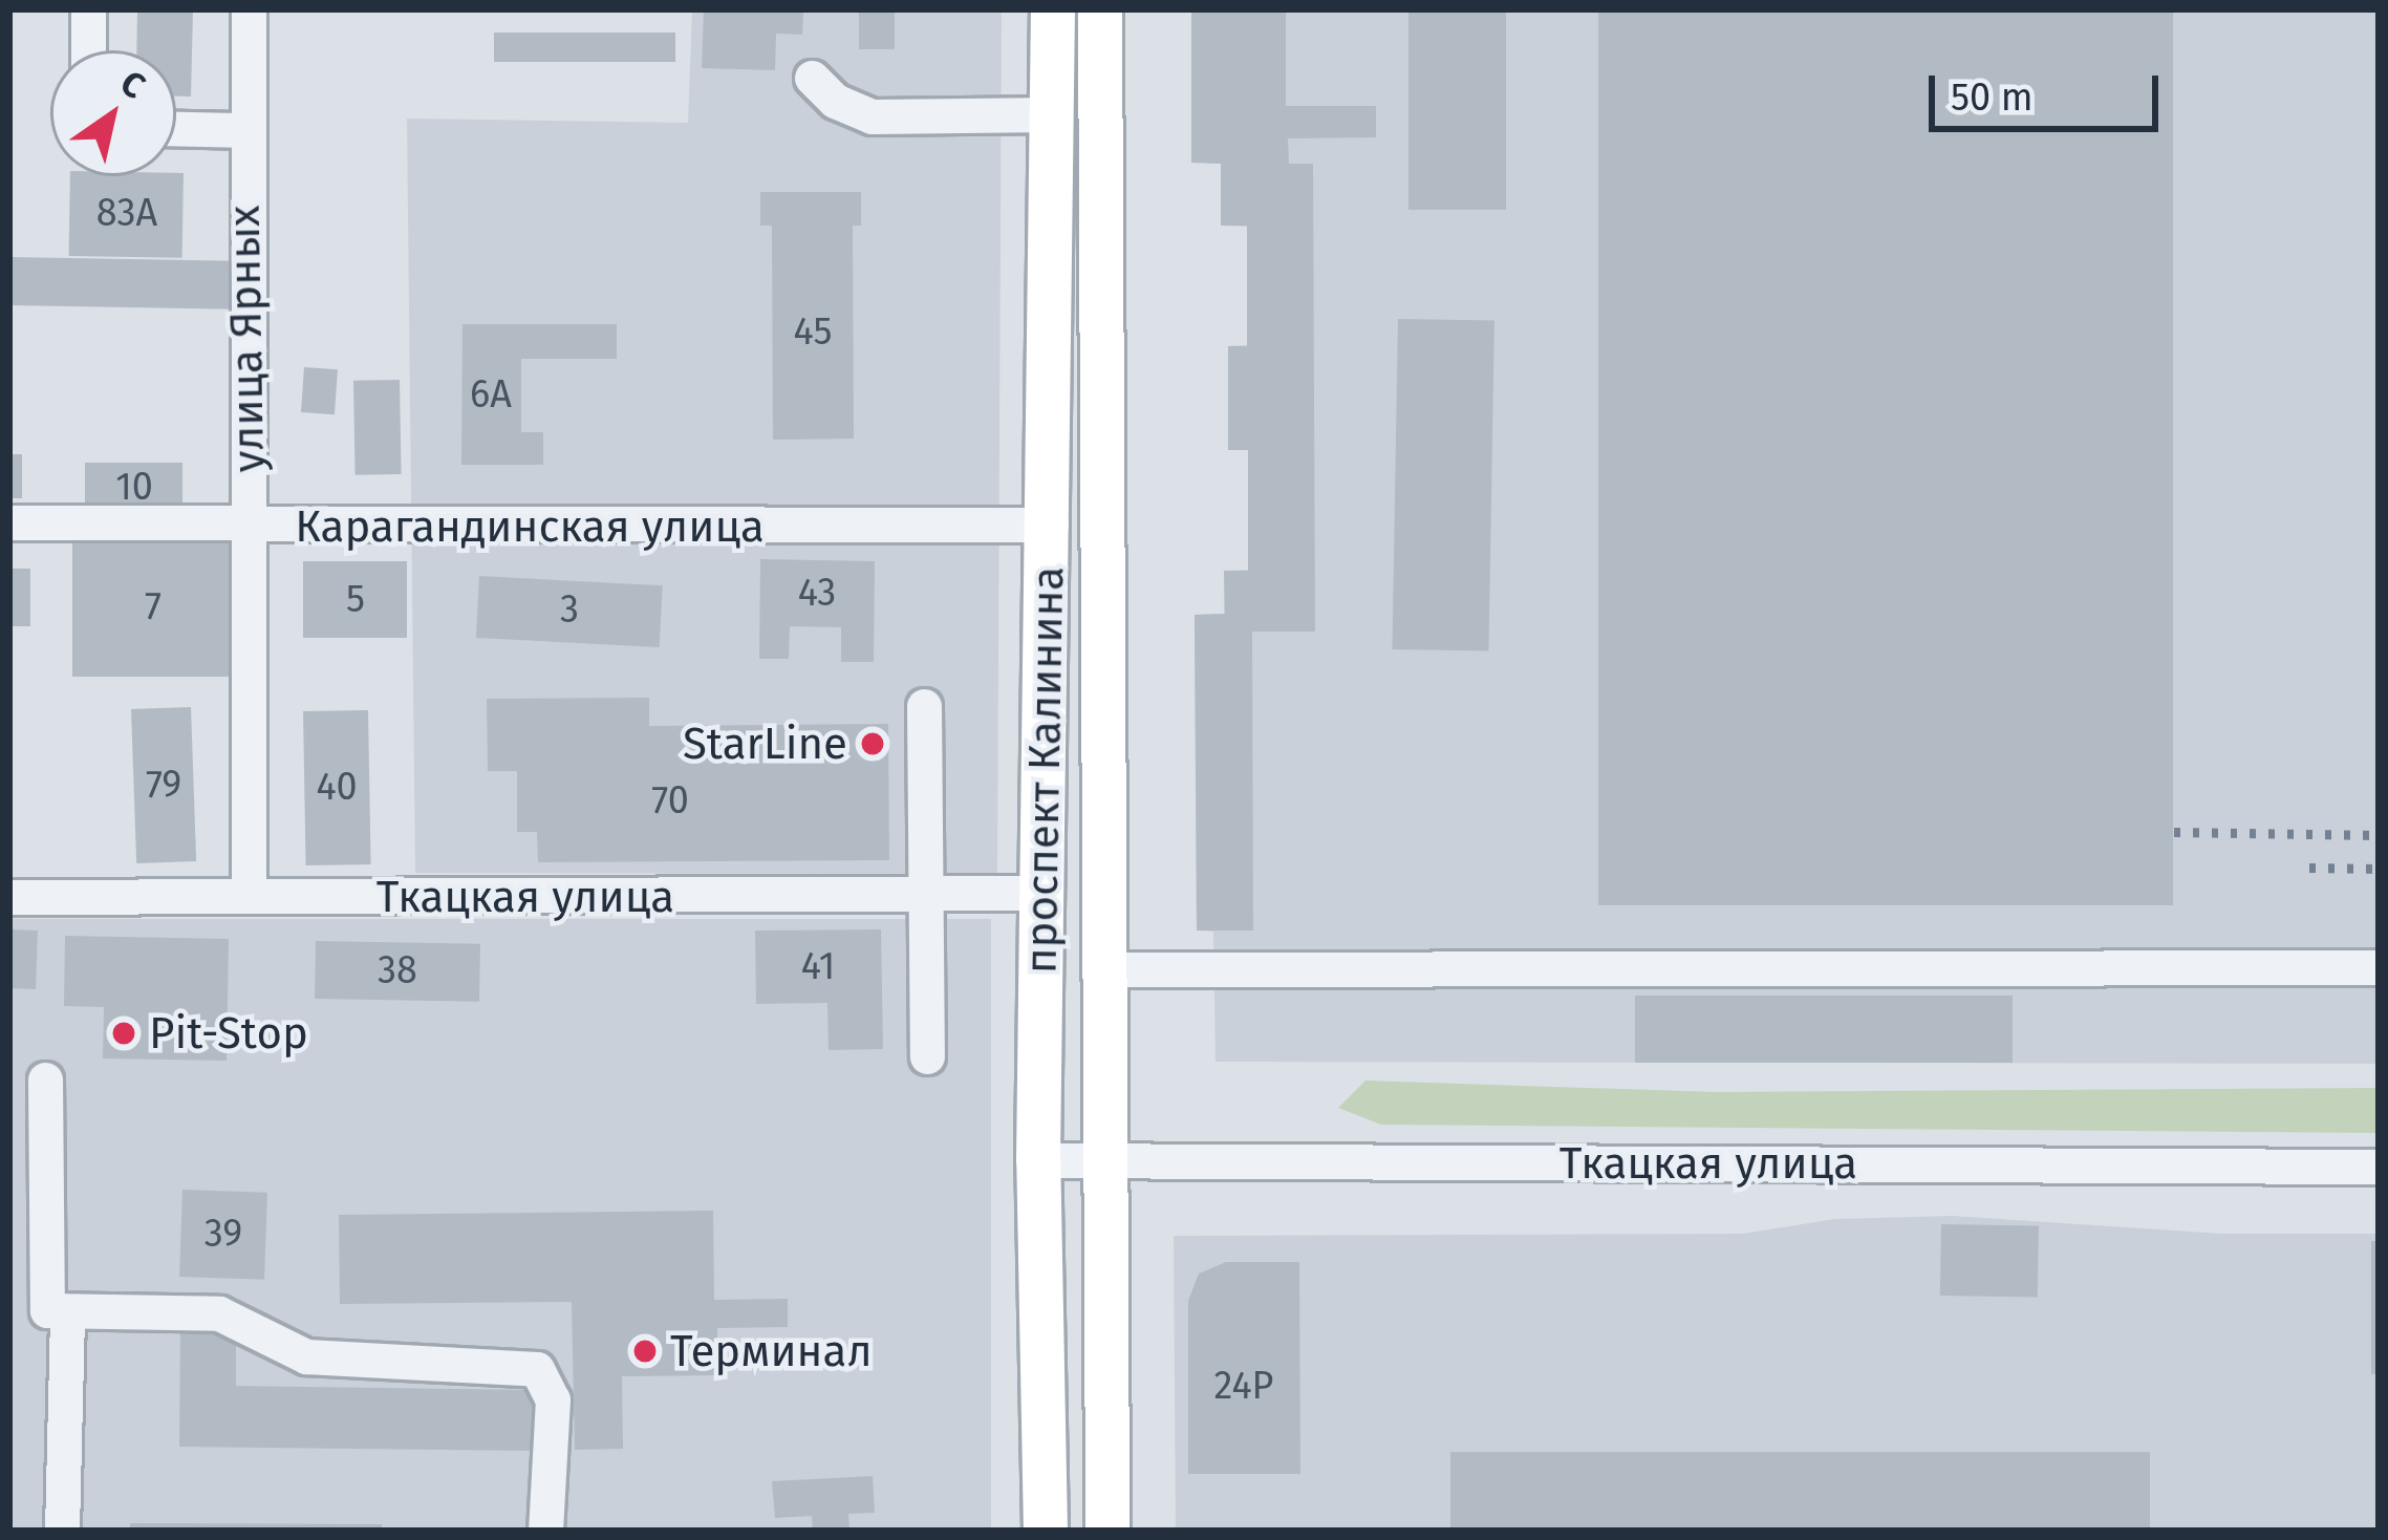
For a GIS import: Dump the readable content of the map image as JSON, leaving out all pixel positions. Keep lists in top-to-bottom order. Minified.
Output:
{"streets":{"main road":["проспект Калинина"],"street":["улица Ярных","Карагандинская улица","Ткацкая улица"]},"crossings":[["улица Ярных","Карагандинская улица"],["улица Ярных","Ткацкая улица"],["Карагандинская улица","проспект Калинина"],["проспект Калинина","Ткацкая улица"]],"places":["StarLine","Pit-Stop","Терминал"],"house_numbers":["83А","45","6А","10","43","5","7","3","79","40","70","41","38","39","24Р"],"scale_bar":"50 m","north":"top right"}
